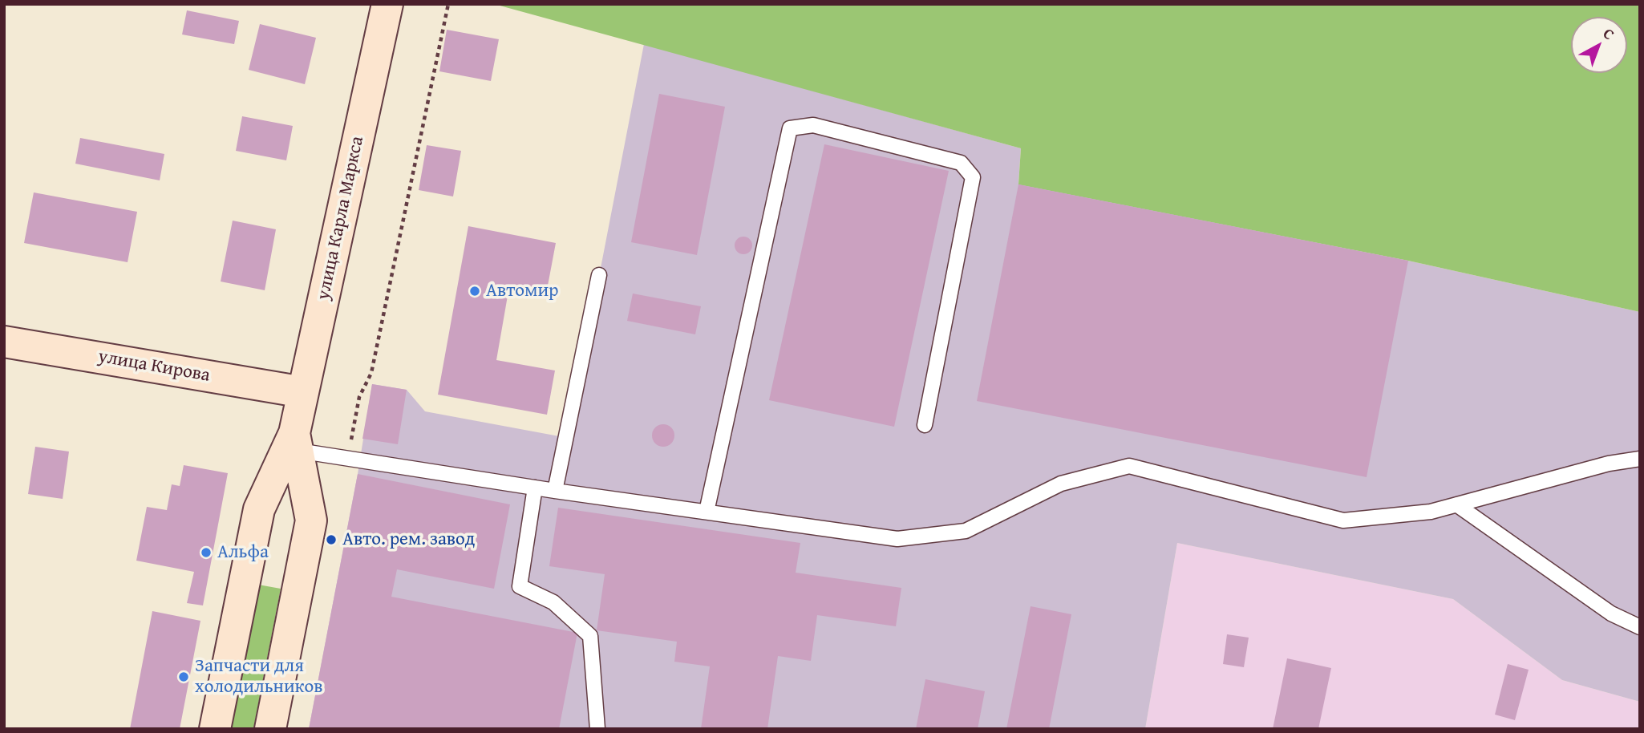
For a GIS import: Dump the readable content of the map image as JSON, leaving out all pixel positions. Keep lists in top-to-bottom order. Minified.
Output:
{"streets":{"main road":["улица Карла Маркса","улица Кирова"]},"crossings":[["улица Карла Маркса","улица Кирова"]],"places":["Автомир","Авто. рем. завод","Альфа","Запчасти для холодильников"],"north":"top right"}
